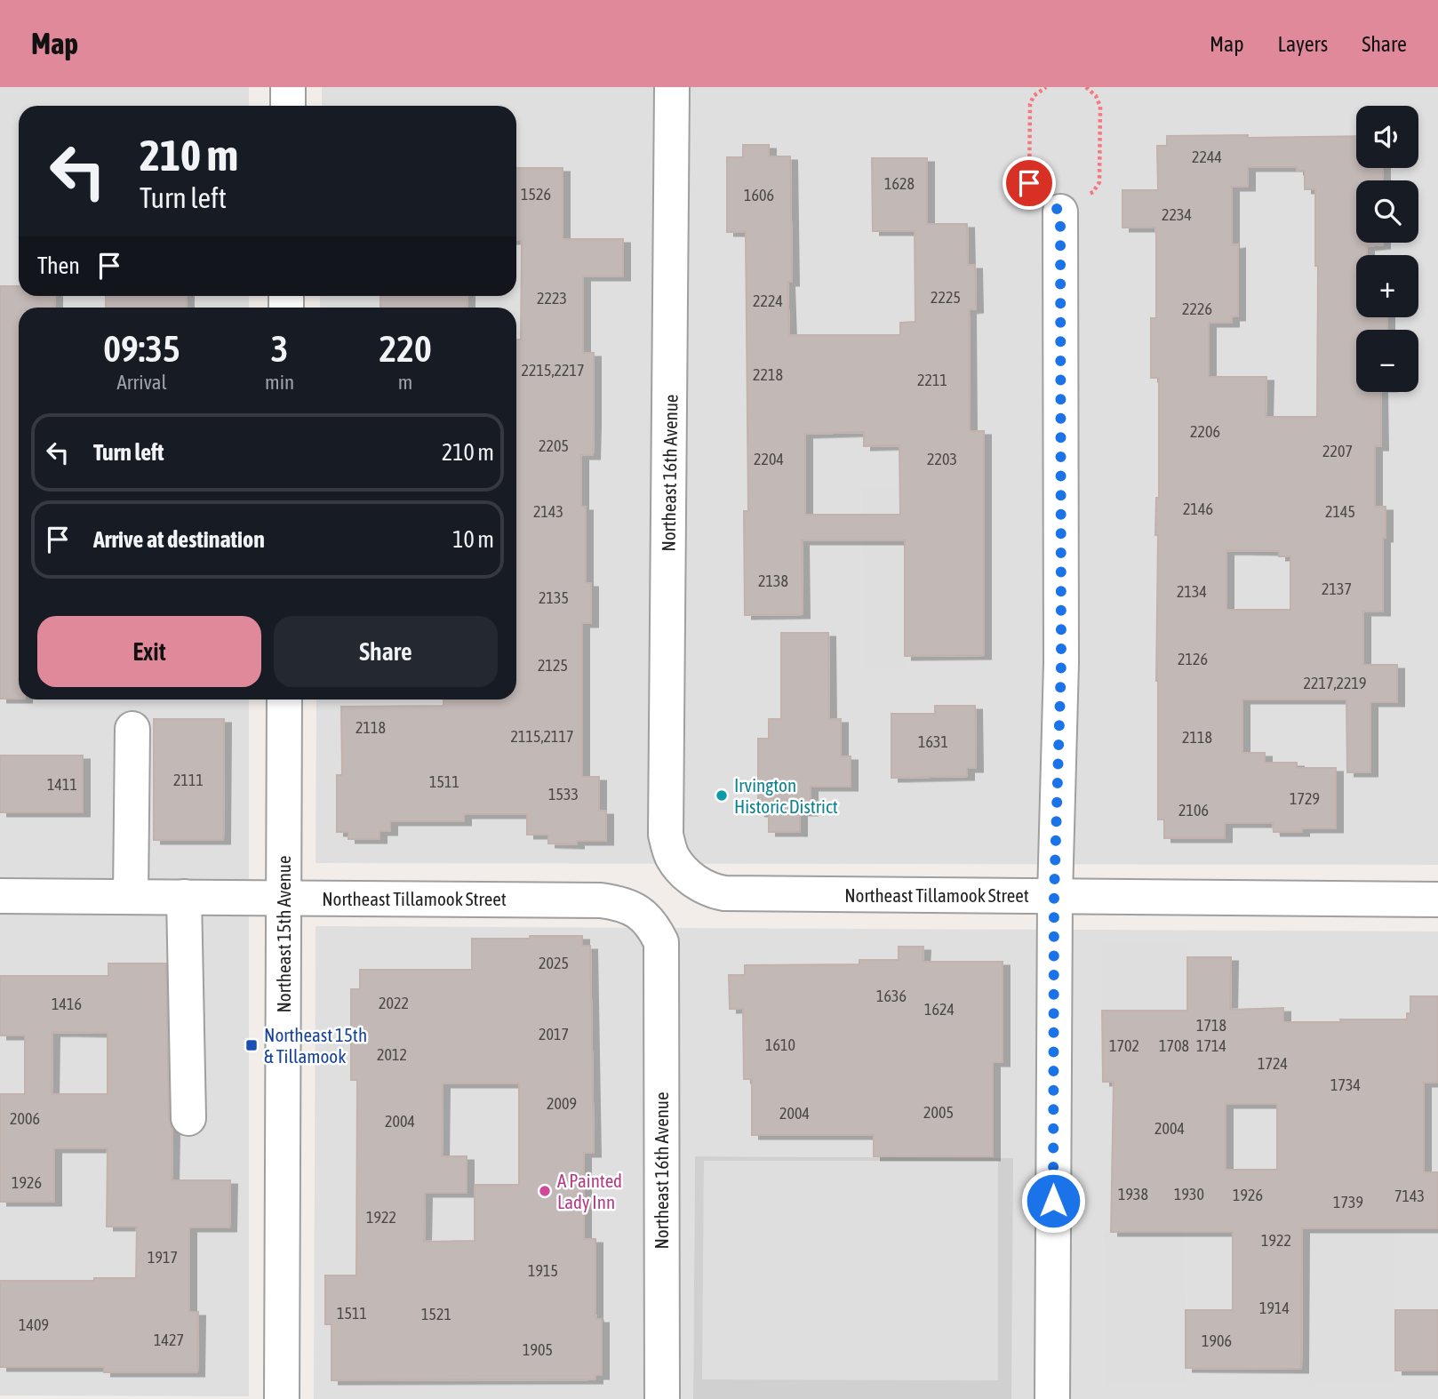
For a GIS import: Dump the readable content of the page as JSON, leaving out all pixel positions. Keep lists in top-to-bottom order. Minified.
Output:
{"streets":{"street":["Northeast 16th Avenue","Northeast Tillamook Street","Northeast 15th Avenue"]},"crossings":[["Northeast 16th Avenue","Northeast Tillamook Street"],["Northeast Tillamook Street","Northeast 15th Avenue"]],"places":{"other":["Irvington Historic District","A Painted Lady Inn"],"transit":["Northeast 15th & Tillamook"]},"house_numbers":["2244","1628","1526","1606","2234","2225","2223","2224","2226","2215,2217","2218","2211","2206","2205","2207","2204","2203","2146","2143","2145","2138","2137","2134","2135","2126","2125","2217,2219","2118","2115,2117","2118","1631","2111","1511","1411","1533","1729","2106","2025","1636","2022","1416","1624","1718","2017","1610","1702","1708","1714","2012","1724","1734","2009","2005","2004","2006","2004","2004","1926","1938","1930","1926","7143","1739","1922","1922","1917","1915","1914","1511","1521","1409","1427","1906","1905"],"page":{"header":"Map","nav":["Map","Layers","Share"],"map_buttons":["+","−"],"turn":["210 m","Turn left"],"then":"Then","eta":["09:35","Arrival","3","min","220","m"],"list":[{"name":"Turn left","value":"210 m"},{"name":"Arrive at destination","value":"10 m"}],"buttons":["Exit","Share"]}}
